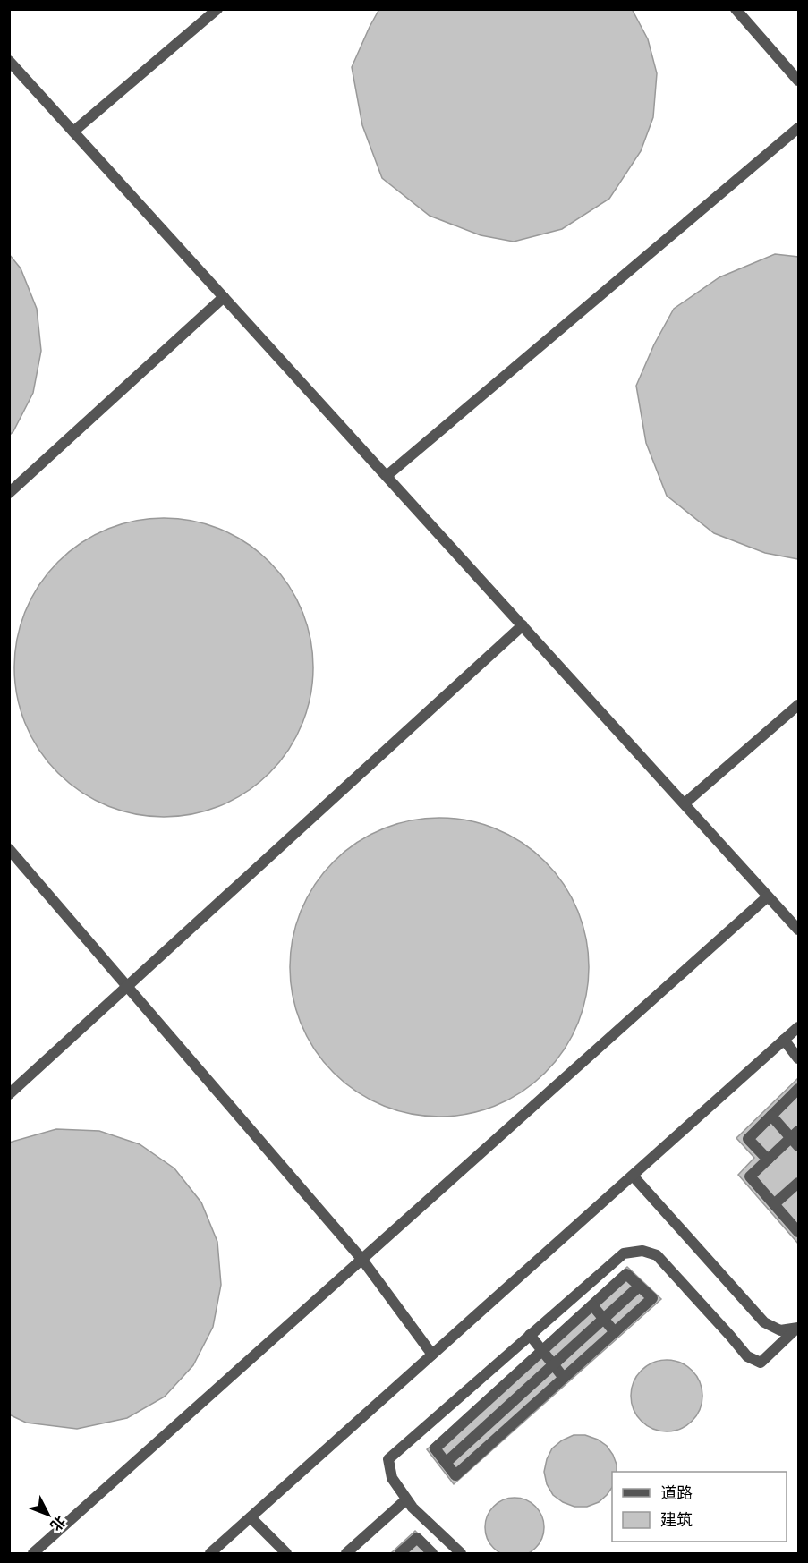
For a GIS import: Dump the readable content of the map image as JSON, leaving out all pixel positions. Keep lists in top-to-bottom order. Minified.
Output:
{"legend":["道路","建筑"],"north":"bottom right"}
